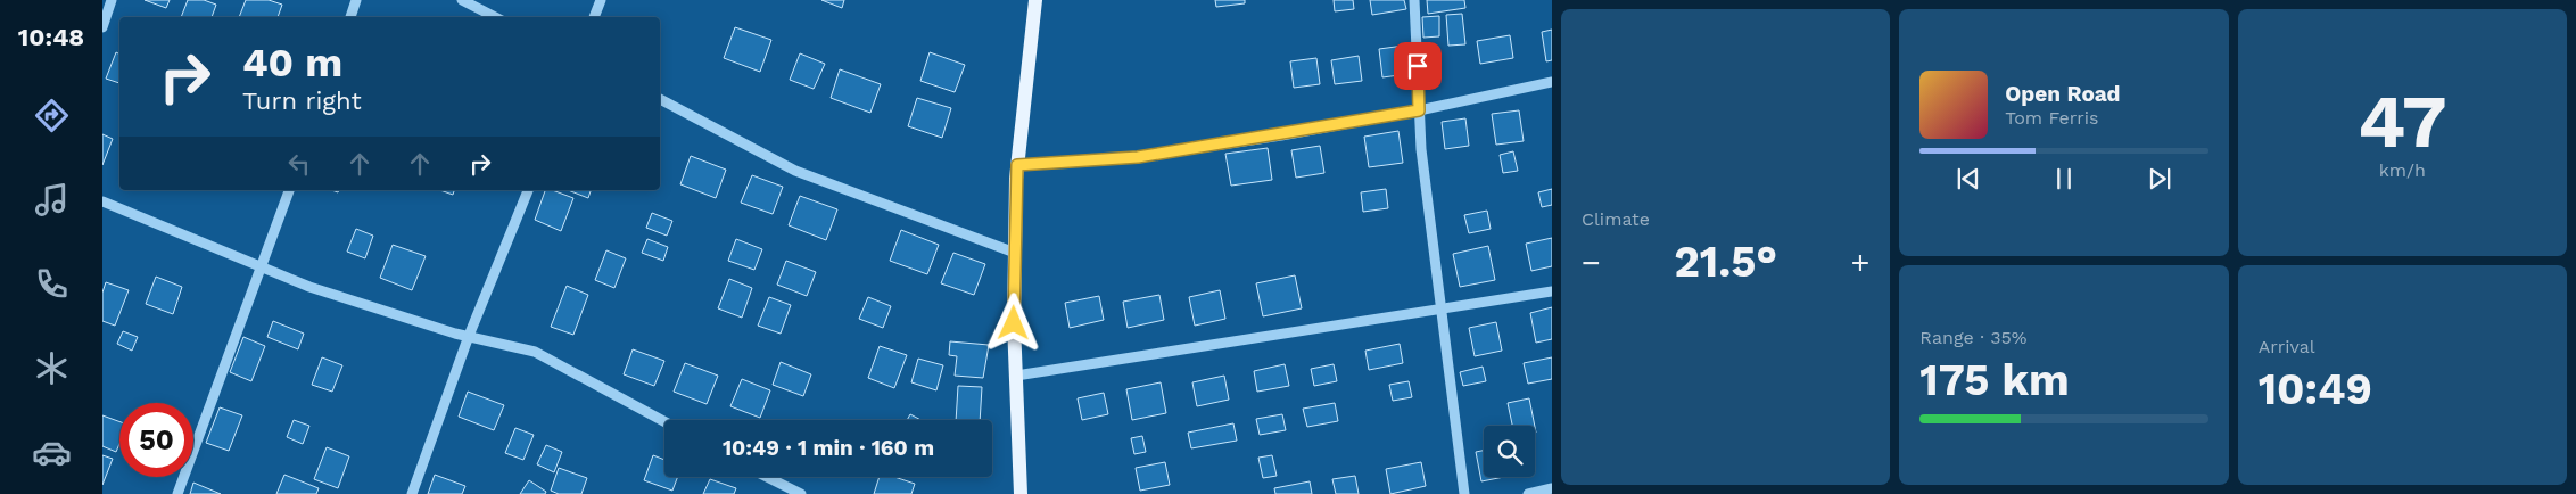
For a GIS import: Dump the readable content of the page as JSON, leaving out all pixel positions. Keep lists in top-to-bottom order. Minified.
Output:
{"page":{"tabs":"10:48","tile":["Climate",["47","km/h"],["Range · 35%","175 km"],["Arrival","10:49"]],"turn":["40 m","Turn right"],"song":["Open Road","Tom Ferris"],"heat":["−","21.5°","+"],"limit":"50","trip":"10:49 · 1 min · 160 m"}}
